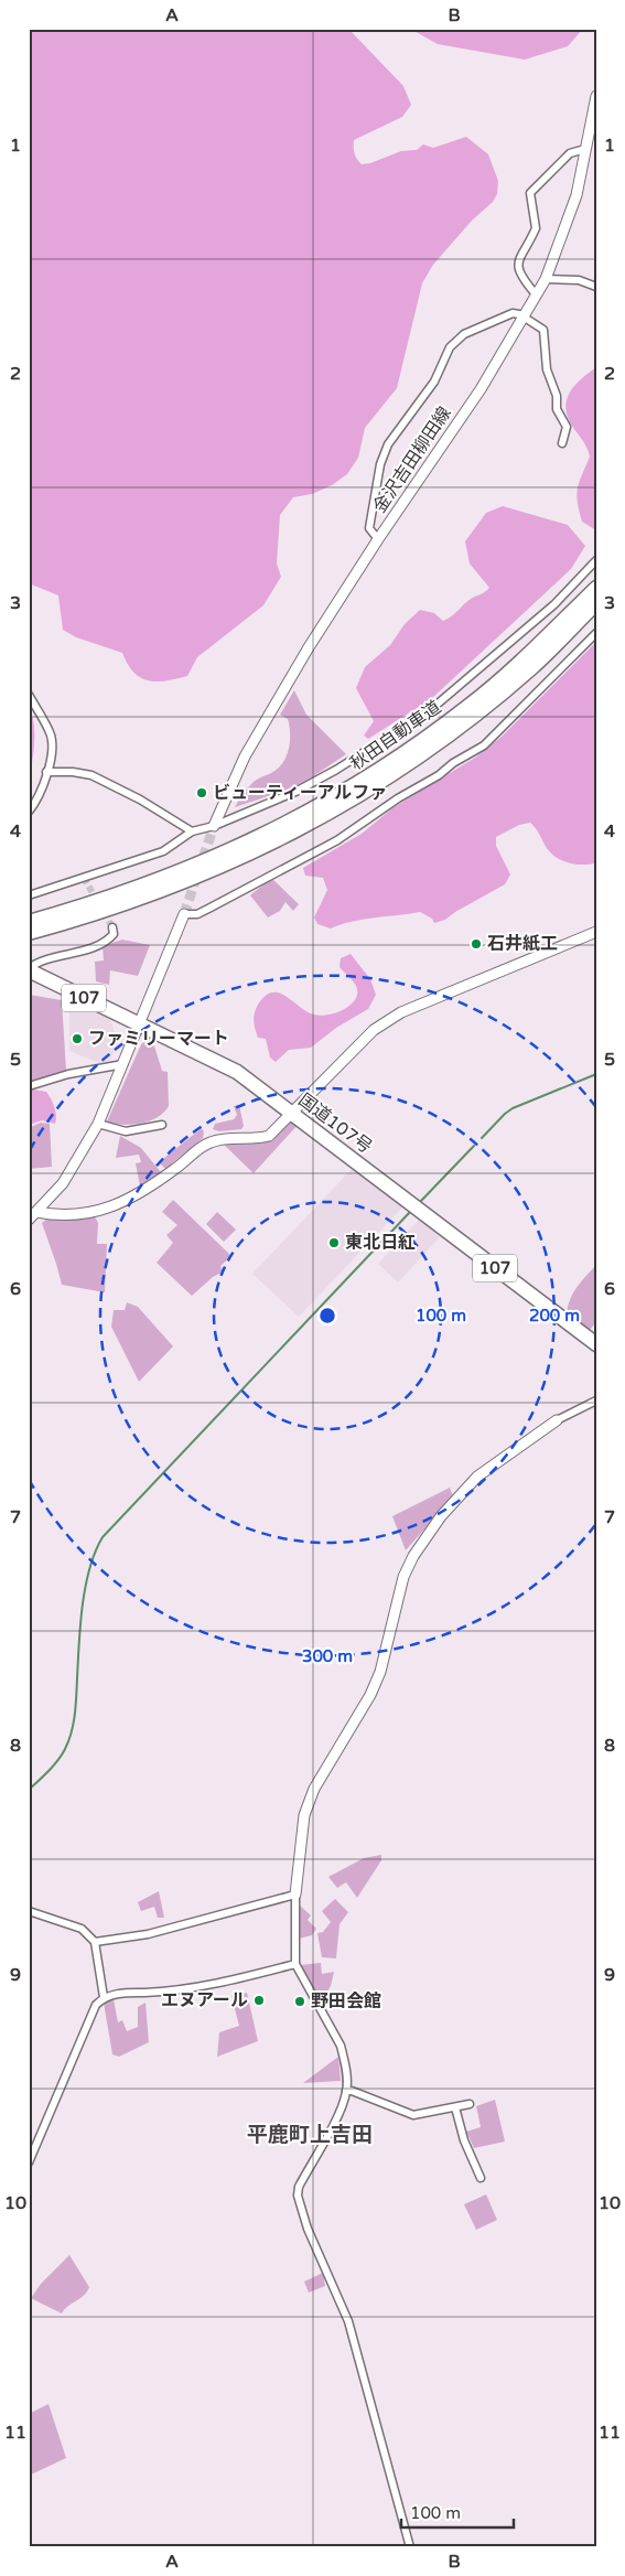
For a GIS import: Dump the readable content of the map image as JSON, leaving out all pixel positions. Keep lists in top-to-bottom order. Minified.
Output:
{"streets":{"highway":["秋田自動車道","107","国道107号"],"street":["金沢吉田柳田線"]},"districts":["平鹿町上吉田"],"places":["ビューティーアルファ","石井紙工","ファミリーマート","東北日紅","エヌアール","野田会館"],"scale_bar":"100 m","grid":{"columns":["A","B"],"rows":["1","2","3","4","5","6","7","8","9","10","11"]},"rings":["100 m","200 m","300 m"]}
